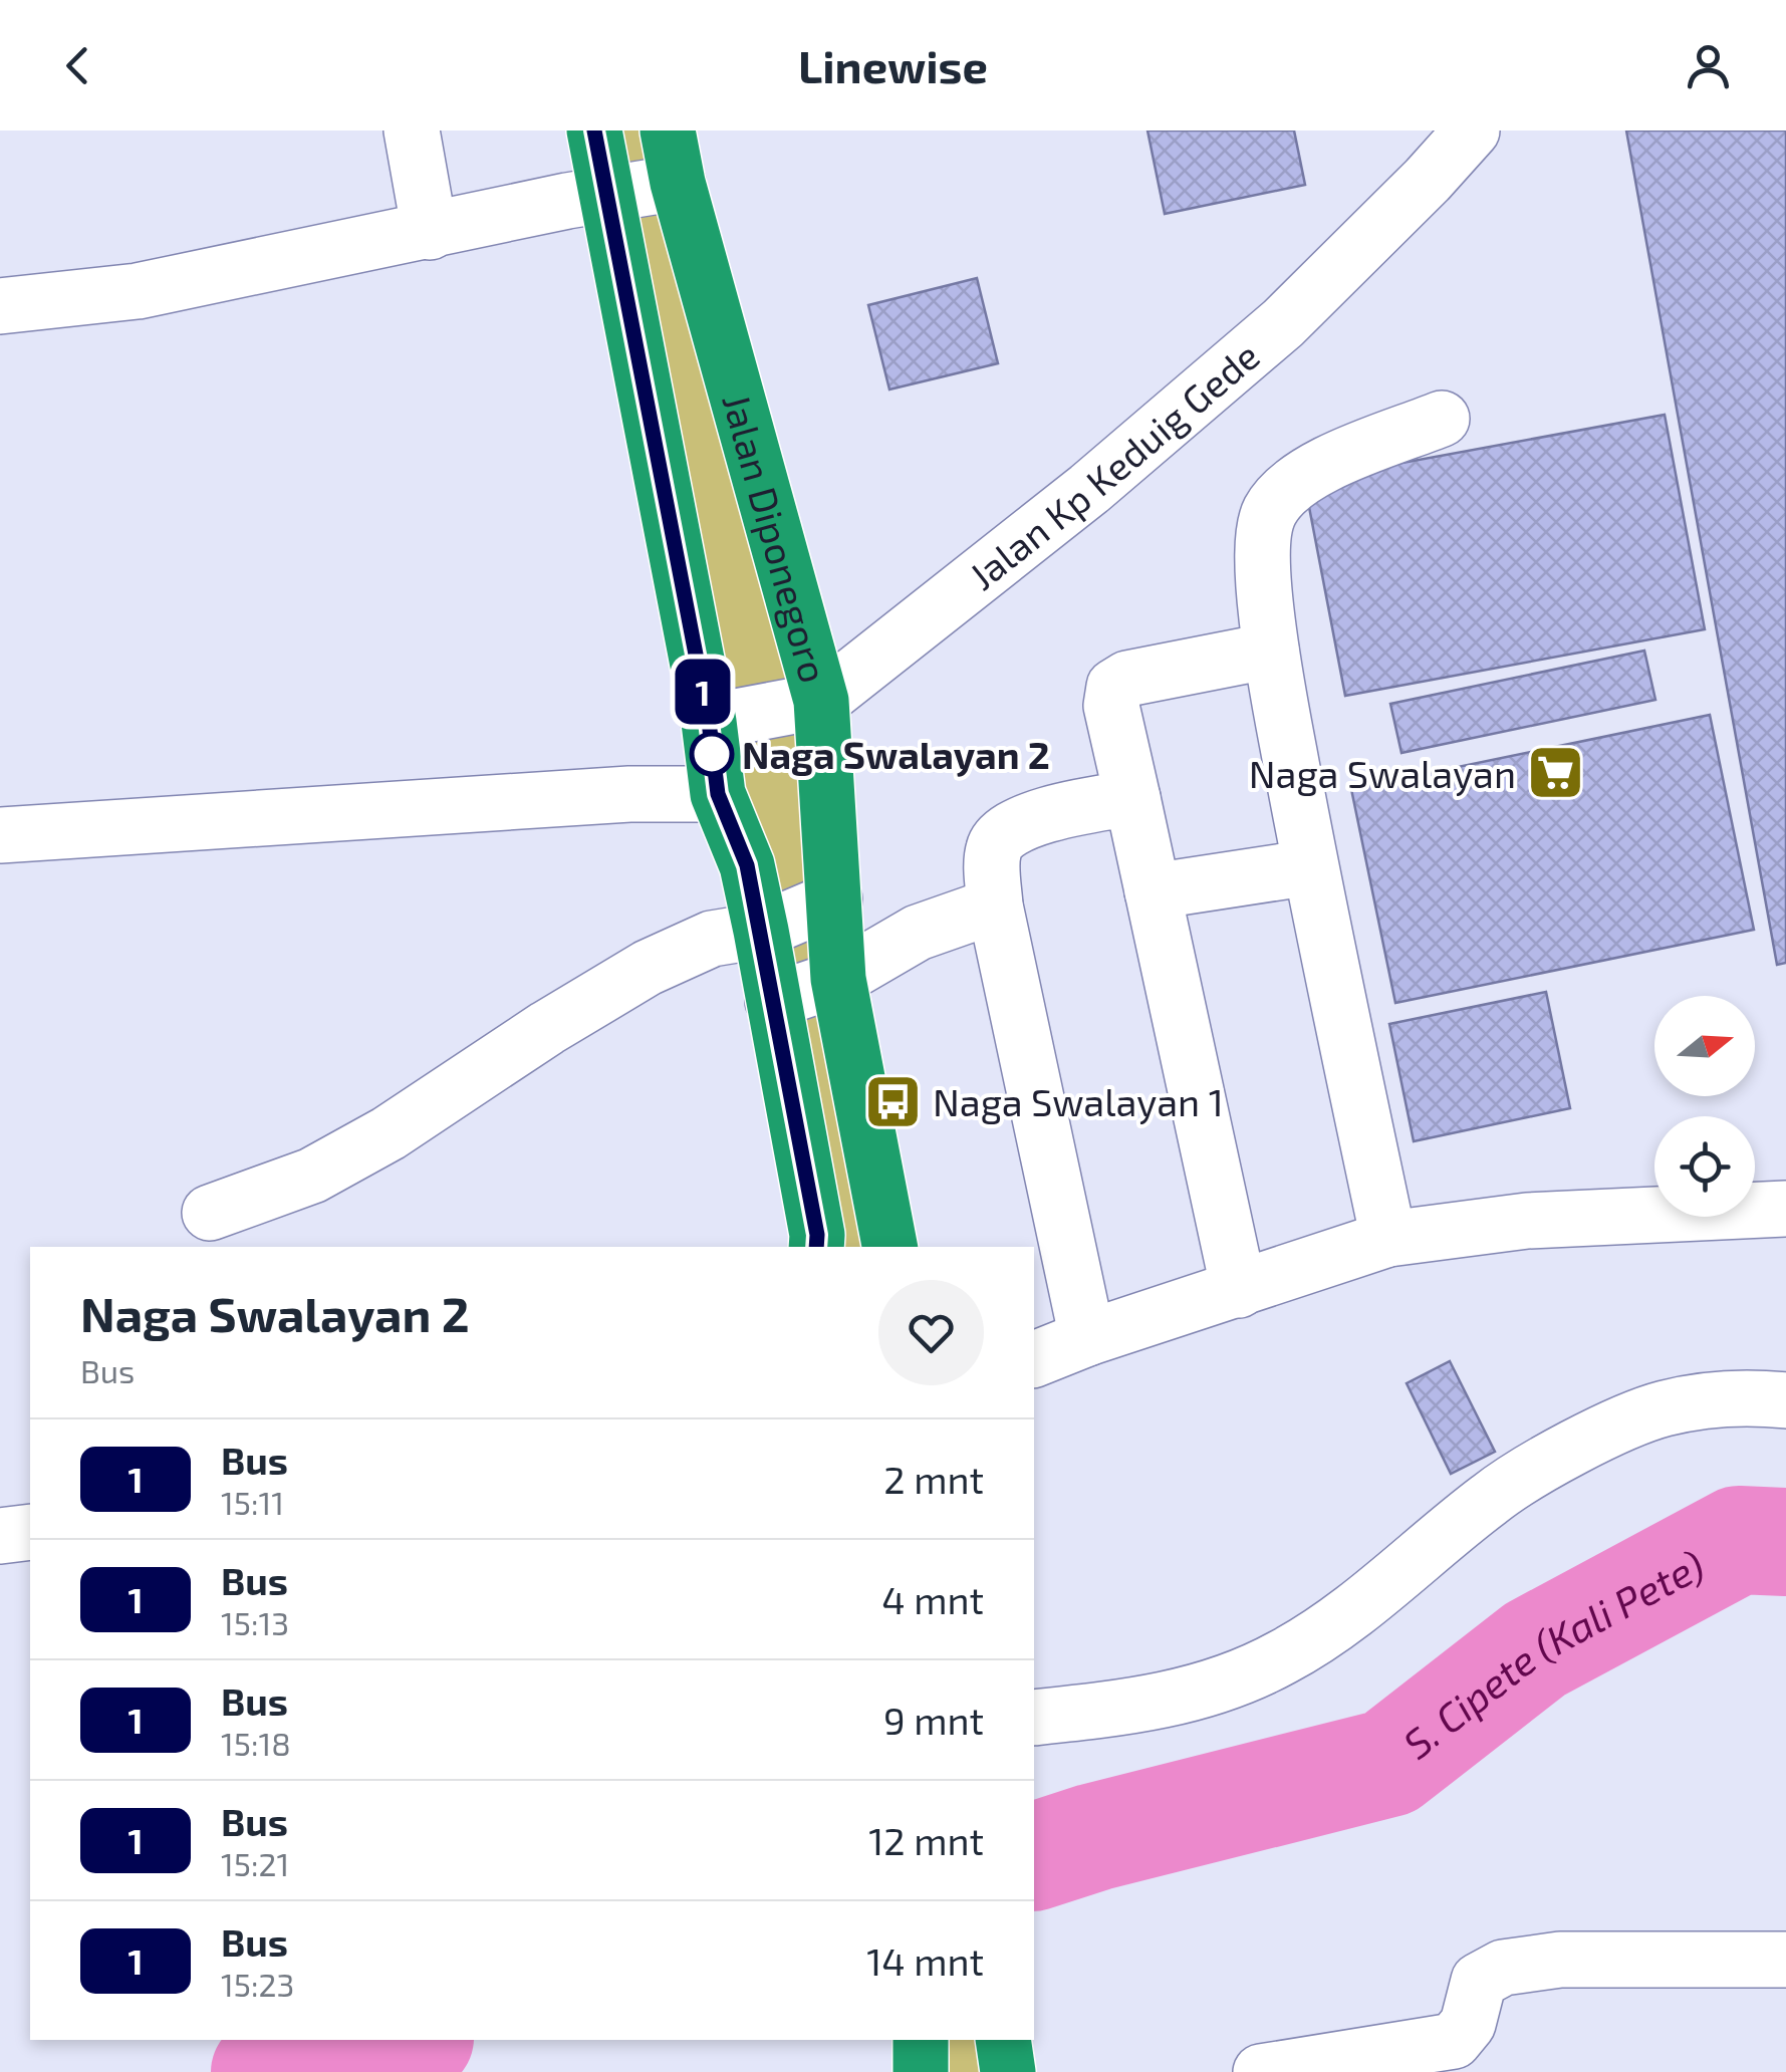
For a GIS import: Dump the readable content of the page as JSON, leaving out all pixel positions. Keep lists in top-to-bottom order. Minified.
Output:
{"streets":{"highway":["Jalan Diponegoro"],"street":["Jalan Kp Keduig Gede"]},"crossings":[["Jalan Kp Keduig Gede","Jalan Diponegoro"]],"water":["S. Cipete (Kali Pete)"],"places":{"other":["Naga Swalayan 2"],"supermarket":["Naga Swalayan"],"bus stop":["Naga Swalayan 1"]},"lines":["bus line 1"],"north":"right","page":{"header":"Linewise","on_map":"1","heading":["Naga Swalayan 2","Bus"],"list":[{"mark":"1","name":"Bus","note":"15:11","value":"2 mnt"},{"mark":"1","name":"Bus","note":"15:13","value":"4 mnt"},{"mark":"1","name":"Bus","note":"15:18","value":"9 mnt"},{"mark":"1","name":"Bus","note":"15:21","value":"12 mnt"},{"mark":"1","name":"Bus","note":"15:23","value":"14 mnt"}]}}
